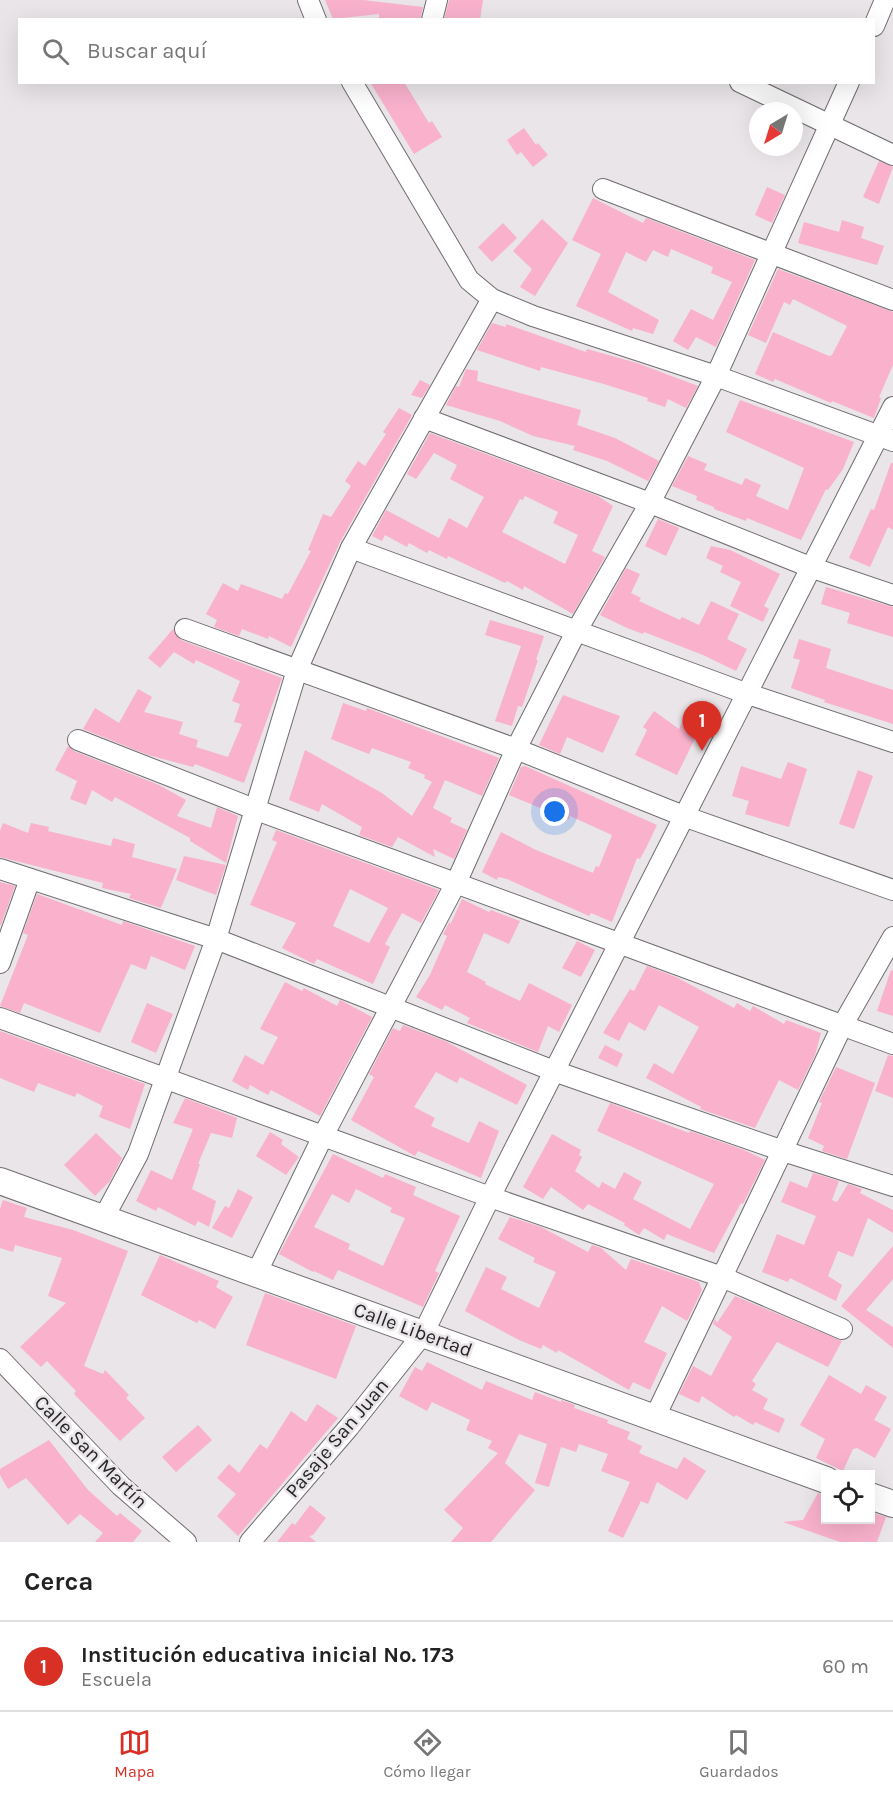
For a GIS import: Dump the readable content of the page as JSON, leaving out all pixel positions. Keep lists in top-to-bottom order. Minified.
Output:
{"streets":{"street":["Calle Libertad","Pasaje San Juan","Calle San Martín"]},"crossings":[["Calle Libertad","Pasaje San Juan"]],"north":"bottom left","page":{"search":"Buscar aquí","pins":"1","heading":"Cerca","list":[{"mark":"1","name":"Institución educativa inicial No. 173","note":"Escuela","value":"60 m"}],"nav":["Mapa","Cómo llegar","Guardados"]}}
